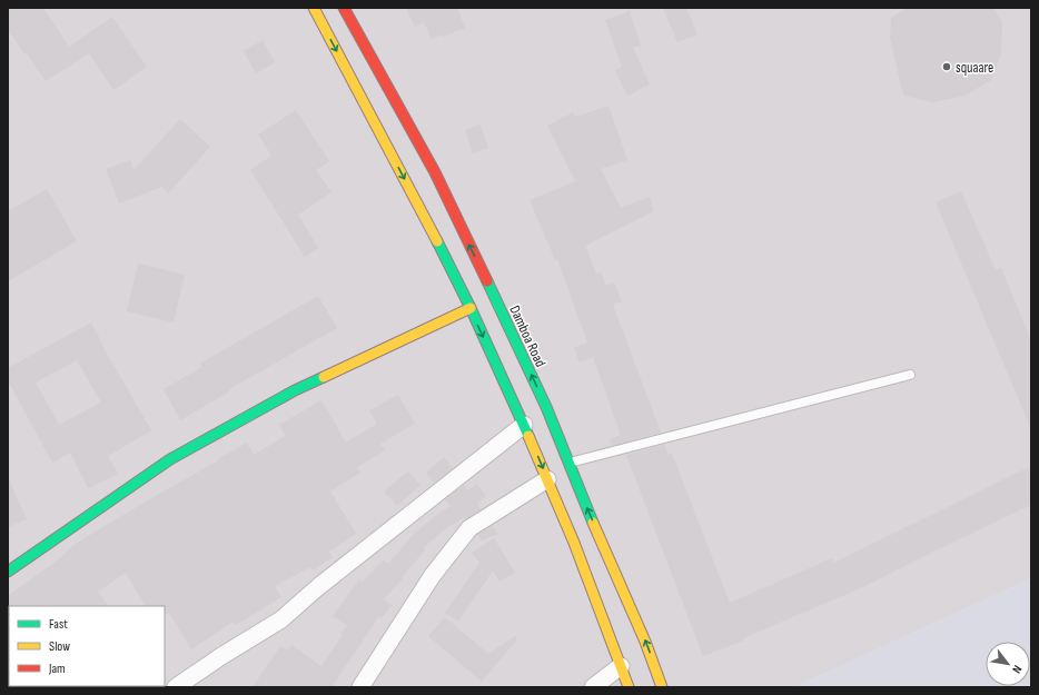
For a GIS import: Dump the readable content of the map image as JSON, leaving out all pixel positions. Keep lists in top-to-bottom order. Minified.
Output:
{"streets":{"main road":["Damboa Road"]},"places":["squaare"],"legend":["Fast","Slow","Jam"],"north":"bottom right"}
